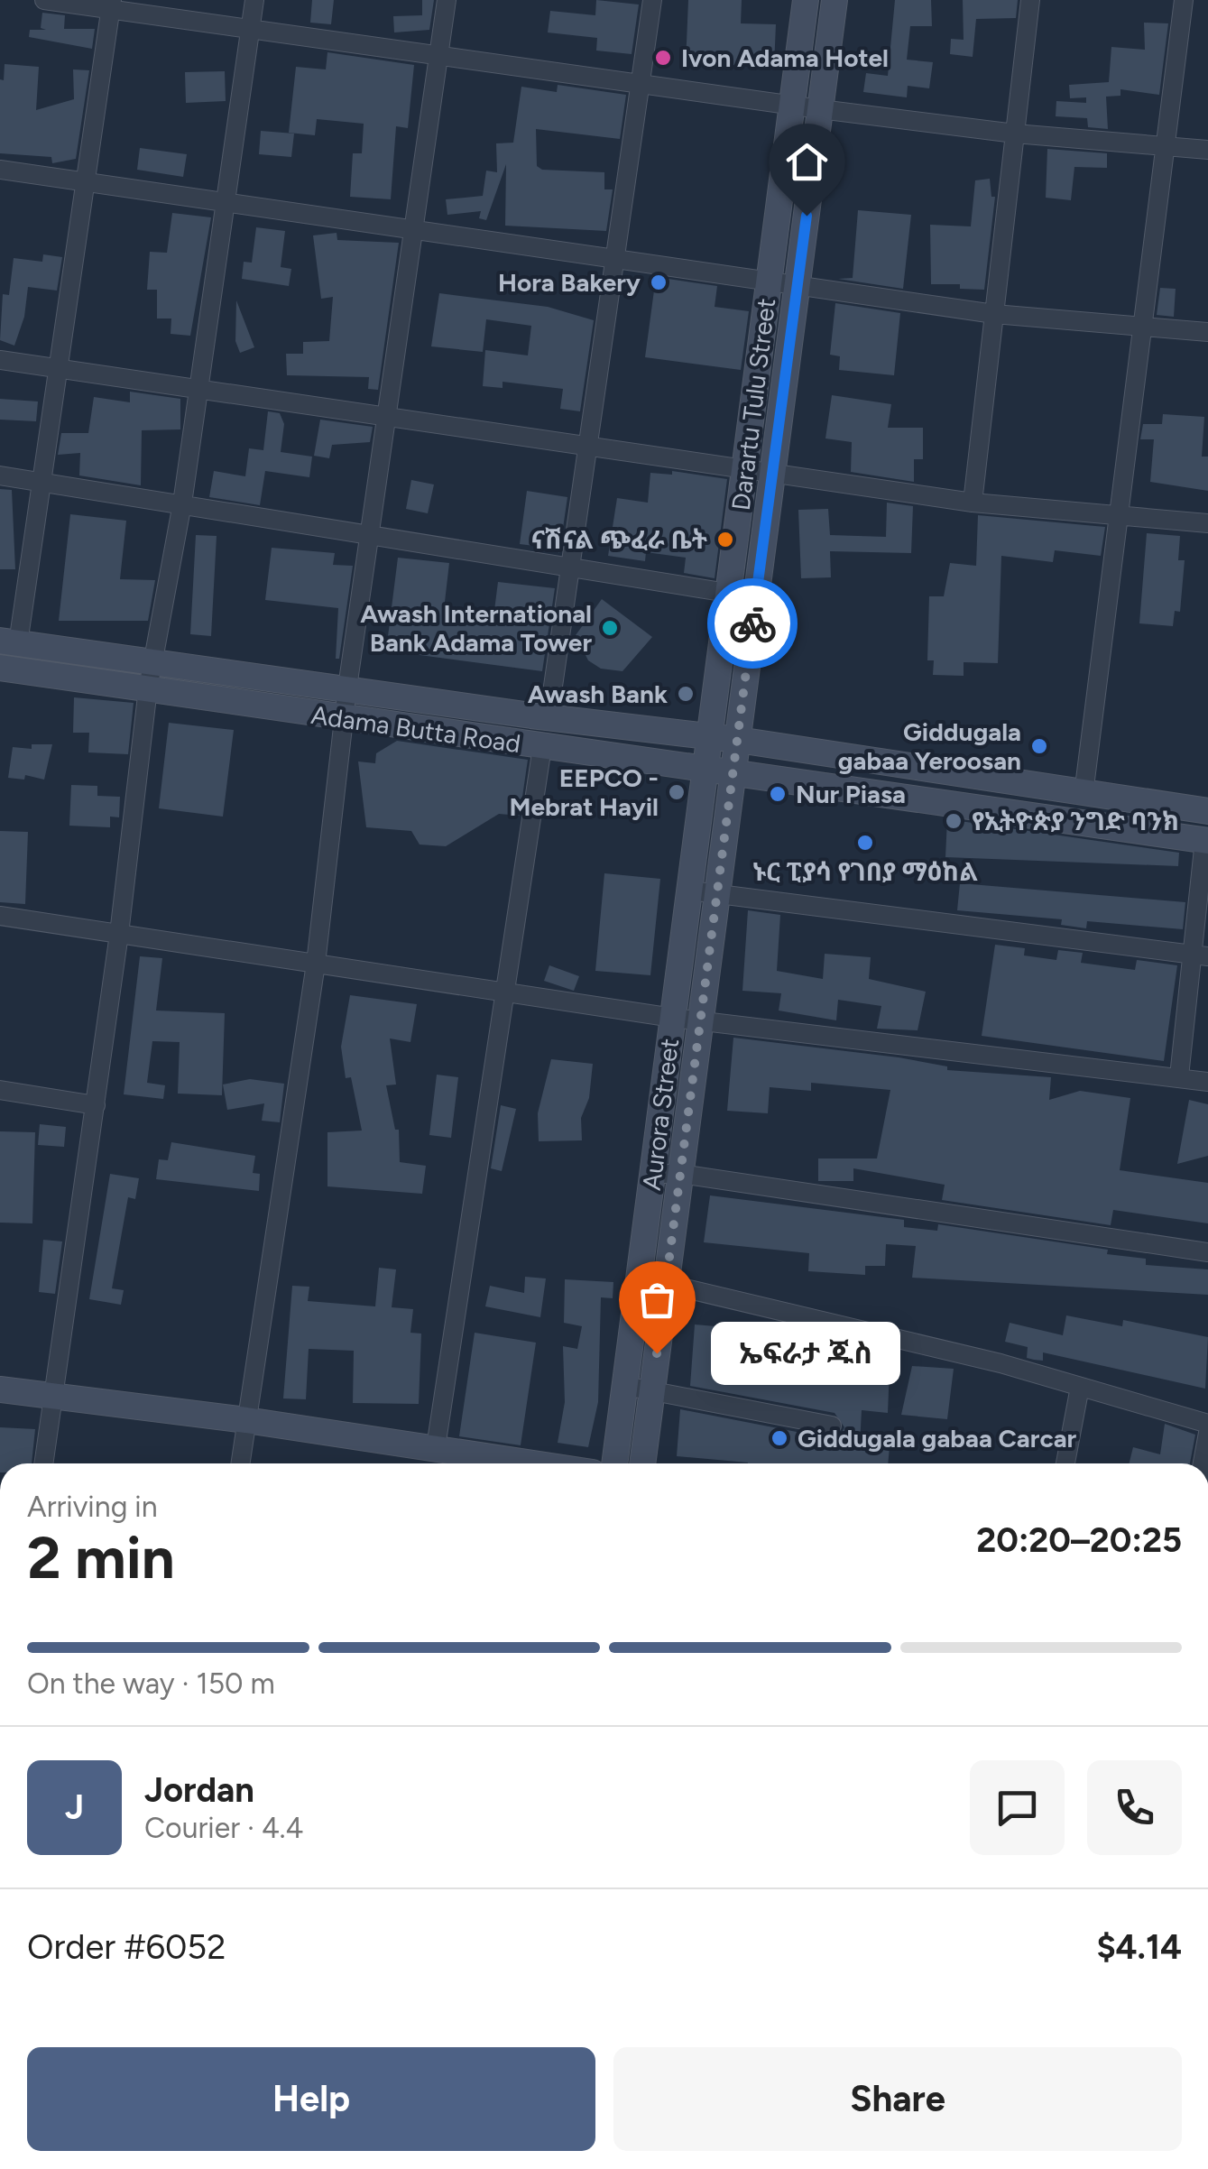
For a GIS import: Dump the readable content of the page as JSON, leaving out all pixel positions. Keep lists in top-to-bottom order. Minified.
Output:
{"streets":{"street":["Darartu Tulu Street","Adama Butta Road","Aurora Street"]},"crossings":[["Darartu Tulu Street","Adama Butta Road"],["Darartu Tulu Street","Aurora Street"],["Adama Butta Road","Aurora Street"]],"places":["Ivon Adama Hotel","Hora Bakery","ናሽናል ጭፈራ ቤት","Awash International Bank Adama Tower","Awash Bank","Giddugala gabaa Yeroosan","EEPCO - Mebrat Hayil","Nur Piasa","የኢትዮጵያ ንግድ ባንክ","ኑር ፒያሳ የገበያ ማዕከል","ኤፍራታ ጁስ","Giddugala gabaa Carcar"],"page":{"bubble":"ኤፍራታ ጁስ","heading":["2 min","Arriving in","20:20–20:25"],"panel":["Jordan","Courier · 4.4","Order #6052","$4.14"],"bar":"On the way · 150 m","round":"J","buttons":["Help","Share"]}}
